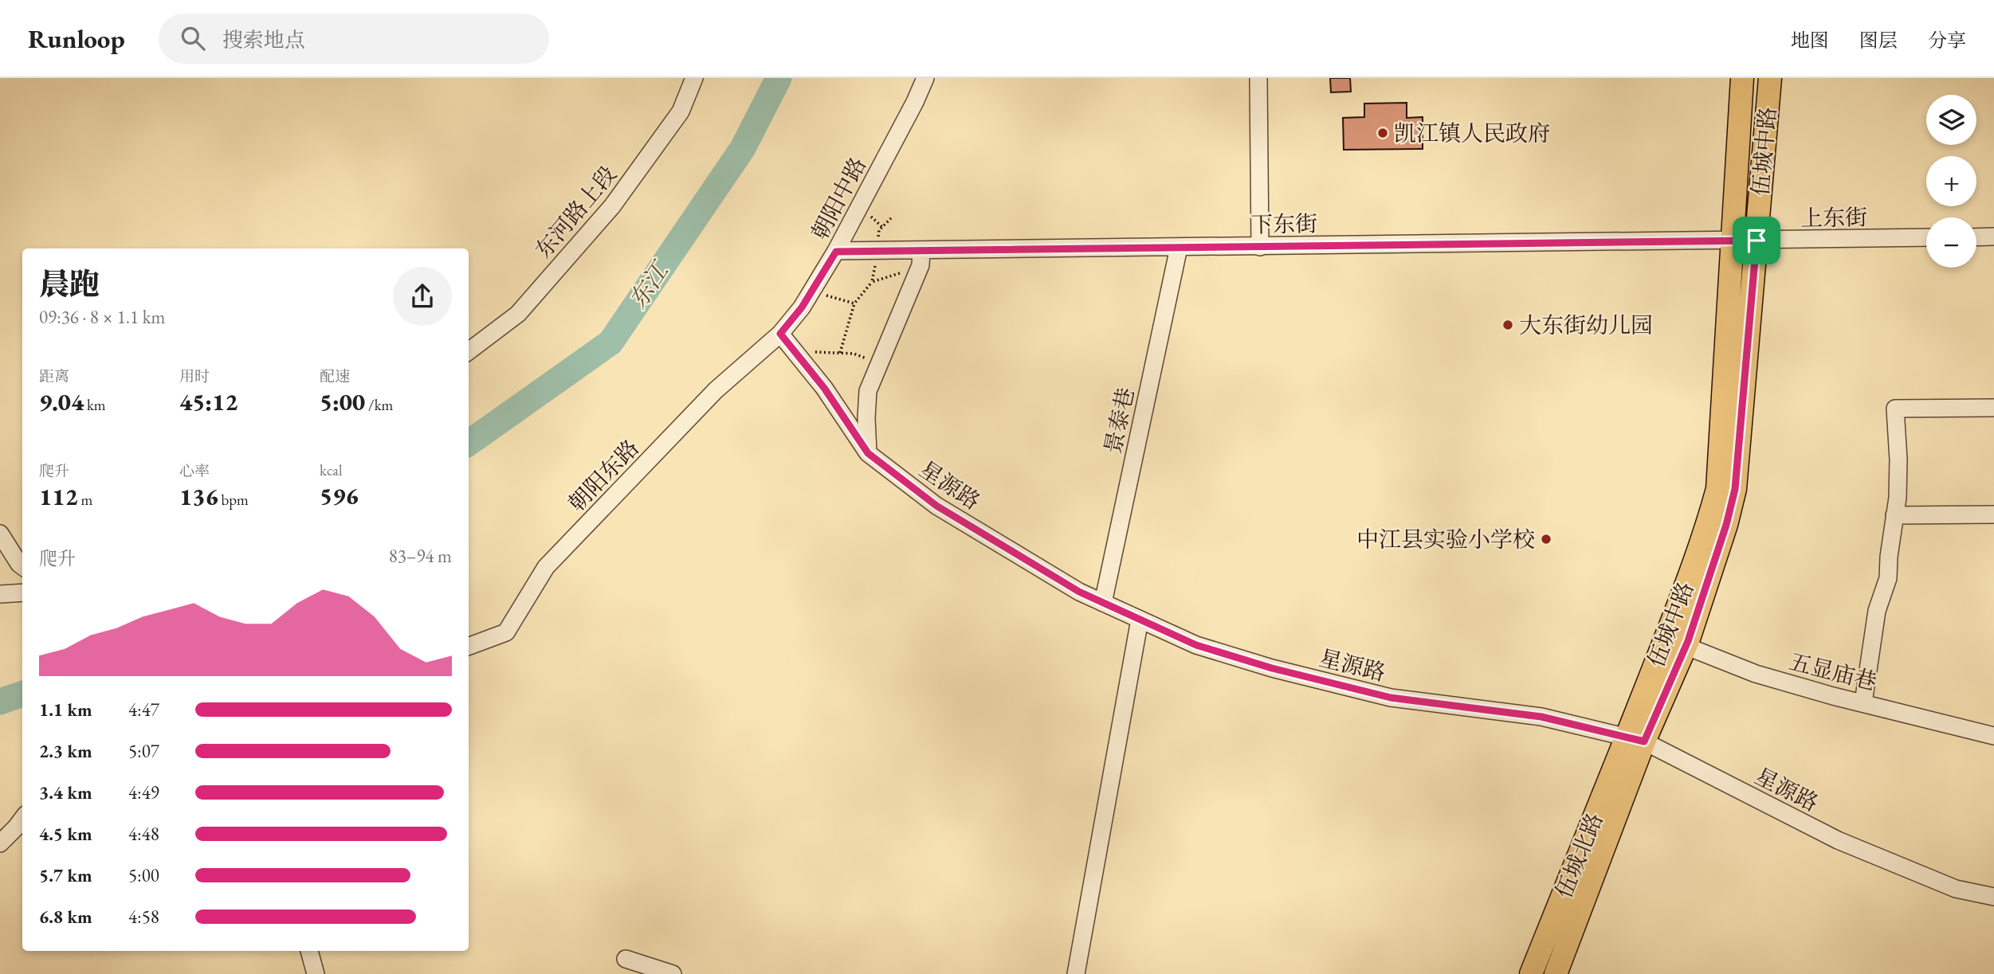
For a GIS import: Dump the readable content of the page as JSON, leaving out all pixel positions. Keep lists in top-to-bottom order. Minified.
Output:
{"streets":{"main road":["伍城中路","伍城北路"],"street":["朝阳中路","东河路上段","上东街","下东街","景泰巷","朝阳东路","星源路","五显庙巷"]},"crossings":[["伍城中路","上东街"],["伍城中路","下东街"],["伍城中路","星源路"],["伍城中路","五显庙巷"],["伍城中路","伍城北路"],["朝阳中路","下东街"],["朝阳中路","朝阳东路"],["朝阳中路","星源路"],["上东街","下东街"],["下东街","景泰巷"],["景泰巷","星源路"],["朝阳东路","星源路"],["星源路","伍城北路"]],"water":["东江"],"places":["凯江镇人民政府","大东街幼儿园","中江县实验小学校"],"page":{"header":"Runloop","search":"搜索地点","nav":["地图","图层","分享"],"map_buttons":["+","−"],"heading":["晨跑","09:36 · 8 × 1.1 km"],"stats":[["距离","9.04 km"],["用时","45:12"],["配速","5:00 /km"],["爬升","112 m"],["心率","136 bpm"],["kcal","596"]],"chart":["爬升","83–94 m"],"list":[{"name":"1.1 km","note":"4:47"},{"name":"2.3 km","note":"5:07"},{"name":"3.4 km","note":"4:49"},{"name":"4.5 km","note":"4:48"},{"name":"5.7 km","note":"5:00"},{"name":"6.8 km","note":"4:58"}]}}
